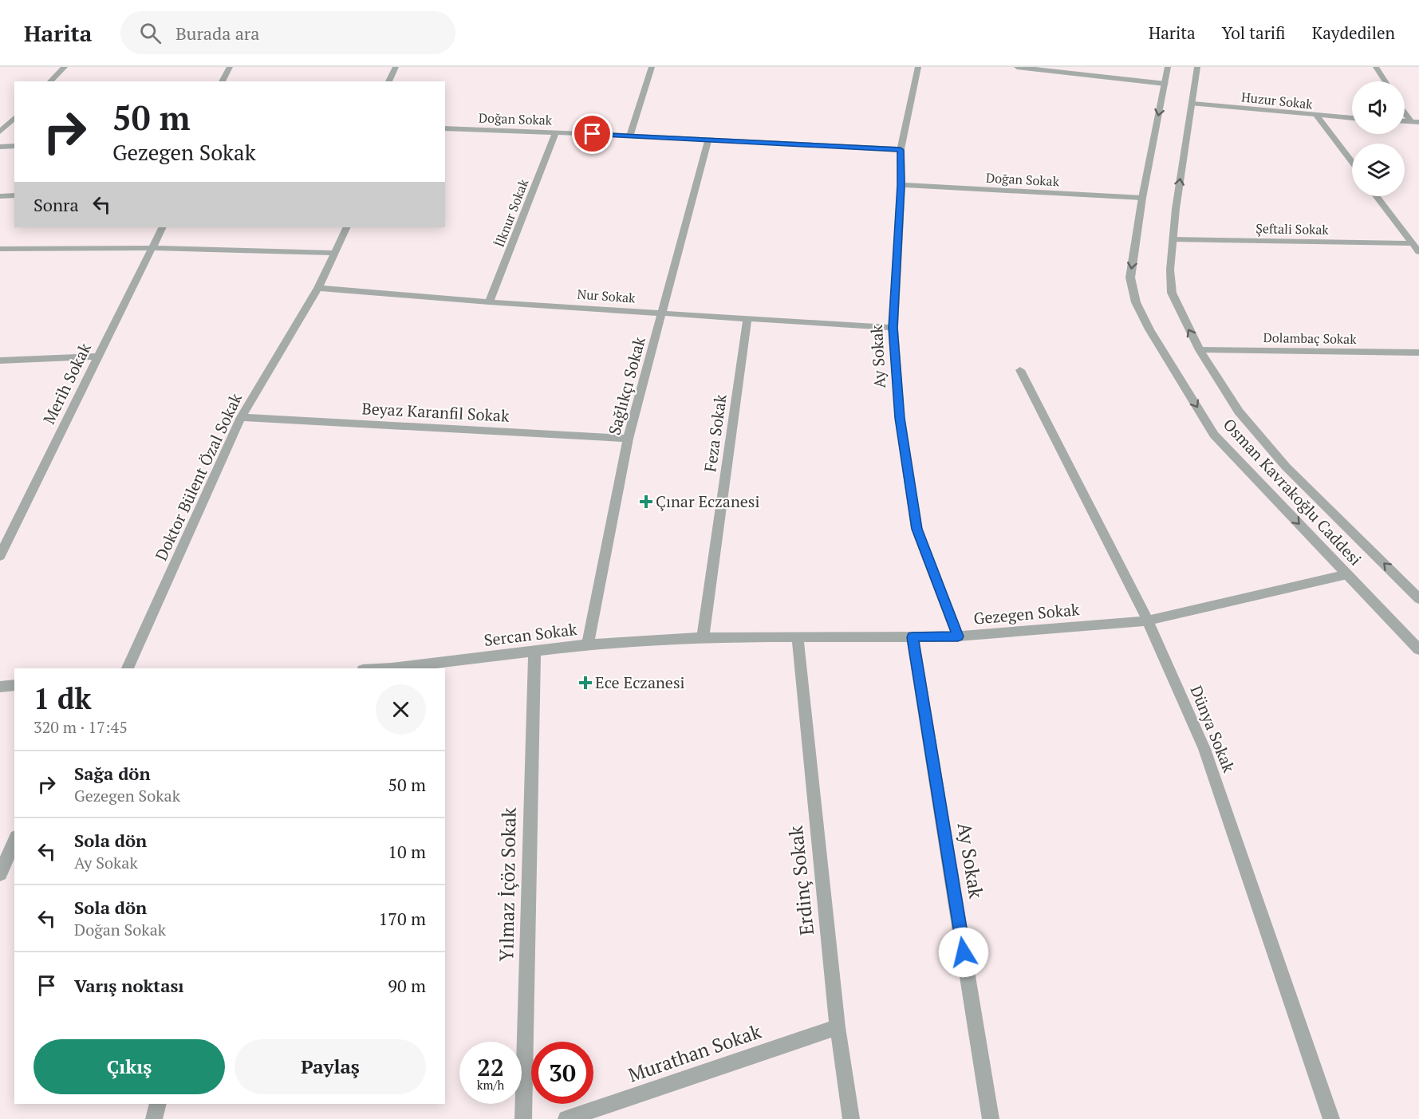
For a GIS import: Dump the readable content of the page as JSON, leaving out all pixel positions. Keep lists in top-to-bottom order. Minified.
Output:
{"streets":{"street":["Huzur Sokak","Doğan Sokak","İlknur Sokak","Şeftali Sokak","Nur Sokak","Dolambaç Sokak","Ay Sokak","Merih Sokak","Sağlıkçı Sokak","Beyaz Karanfil Sokak","Feza Sokak","Doktor Bülent Özal Sokak","Osman Kavrakoğlu Caddesi","Gezegen Sokak","Sercan Sokak","Dünya Sokak","Erdinç Sokak","Yılmaz İçöz Sokak","Murathan Sokak"]},"crossings":[["Huzur Sokak","Osman Kavrakoğlu Caddesi"],["Doğan Sokak","İlknur Sokak"],["Doğan Sokak","Ay Sokak"],["Doğan Sokak","Sağlıkçı Sokak"],["Doğan Sokak","Osman Kavrakoğlu Caddesi"],["İlknur Sokak","Nur Sokak"],["Şeftali Sokak","Osman Kavrakoğlu Caddesi"],["Nur Sokak","Ay Sokak"],["Nur Sokak","Sağlıkçı Sokak"],["Nur Sokak","Feza Sokak"],["Nur Sokak","Doktor Bülent Özal Sokak"],["Dolambaç Sokak","Osman Kavrakoğlu Caddesi"],["Ay Sokak","Gezegen Sokak"],["Sağlıkçı Sokak","Beyaz Karanfil Sokak"],["Sağlıkçı Sokak","Sercan Sokak"],["Beyaz Karanfil Sokak","Doktor Bülent Özal Sokak"],["Feza Sokak","Gezegen Sokak"],["Feza Sokak","Sercan Sokak"],["Osman Kavrakoğlu Caddesi","Gezegen Sokak"],["Gezegen Sokak","Sercan Sokak"],["Gezegen Sokak","Dünya Sokak"],["Gezegen Sokak","Erdinç Sokak"],["Sercan Sokak","Yılmaz İçöz Sokak"],["Erdinç Sokak","Murathan Sokak"]],"places":{"health":["Çınar Eczanesi","Ece Eczanesi"]},"page":{"header":"Harita","search":"Burada ara","nav":["Harita","Yol tarifi","Kaydedilen"],"turn":["50 m","Gezegen Sokak"],"then":"Sonra","heading":["1 dk","320 m · 17:45"],"list":[{"name":"Sağa dön","note":"Gezegen Sokak","value":"50 m"},{"name":"Sola dön","note":"Ay Sokak","value":"10 m"},{"name":"Sola dön","note":"Doğan Sokak","value":"170 m"},{"name":"Varış noktası","value":"90 m"}],"buttons":["Çıkış","Paylaş"],"speed":"22 km/h","limit":"30"}}
